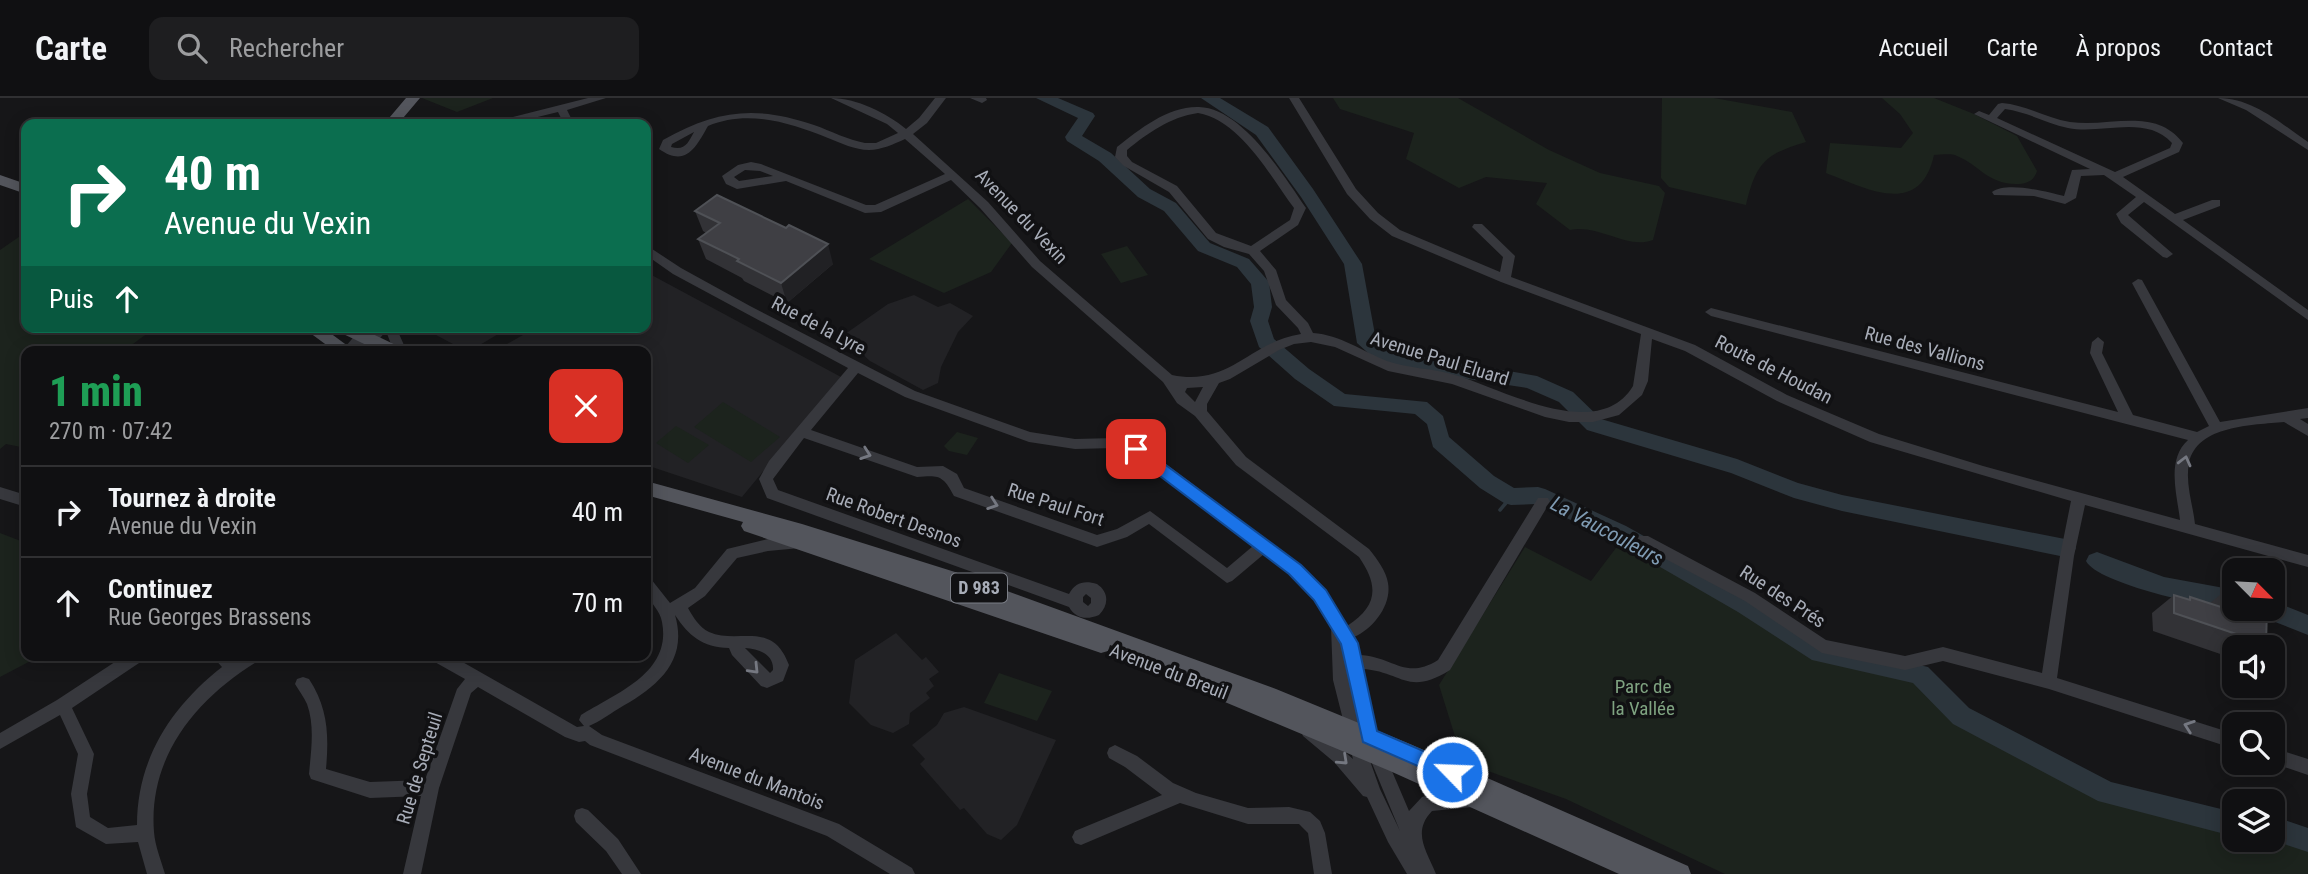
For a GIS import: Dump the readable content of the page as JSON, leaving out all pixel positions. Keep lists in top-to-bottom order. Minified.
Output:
{"streets":{"main road":["D 983","Avenue du Breuil"],"street":["Avenue du Vexin","Rue de la Lyre","Rue des Vallions","Avenue Paul Eluard","Route de Houdan","Rue Paul Fort","Rue Robert Desnos","Rue des Prés","Rue de Septeuil","Avenue du Mantois"]},"crossings":[["Rue de la Lyre","Rue Paul Fort"],["Rue de la Lyre","Rue Robert Desnos"],["Avenue Paul Eluard","Route de Houdan"],["Rue Paul Fort","Rue Robert Desnos"],["D 983","Avenue du Breuil"],["Rue de Septeuil","Avenue du Mantois"]],"one_way":["Rue Paul Fort"],"water":["La Vaucouleurs"],"parks":["Parc de la Vallée"],"north":"bottom right","page":{"header":"Carte","search":"Rechercher","nav":["Accueil","Carte","À propos","Contact"],"turn":["40 m","Avenue du Vexin"],"then":"Puis","heading":["1 min","270 m · 07:42"],"list":[{"name":"Tournez à droite","note":"Avenue du Vexin","value":"40 m"},{"name":"Continuez","note":"Rue Georges Brassens","value":"70 m"}]}}
